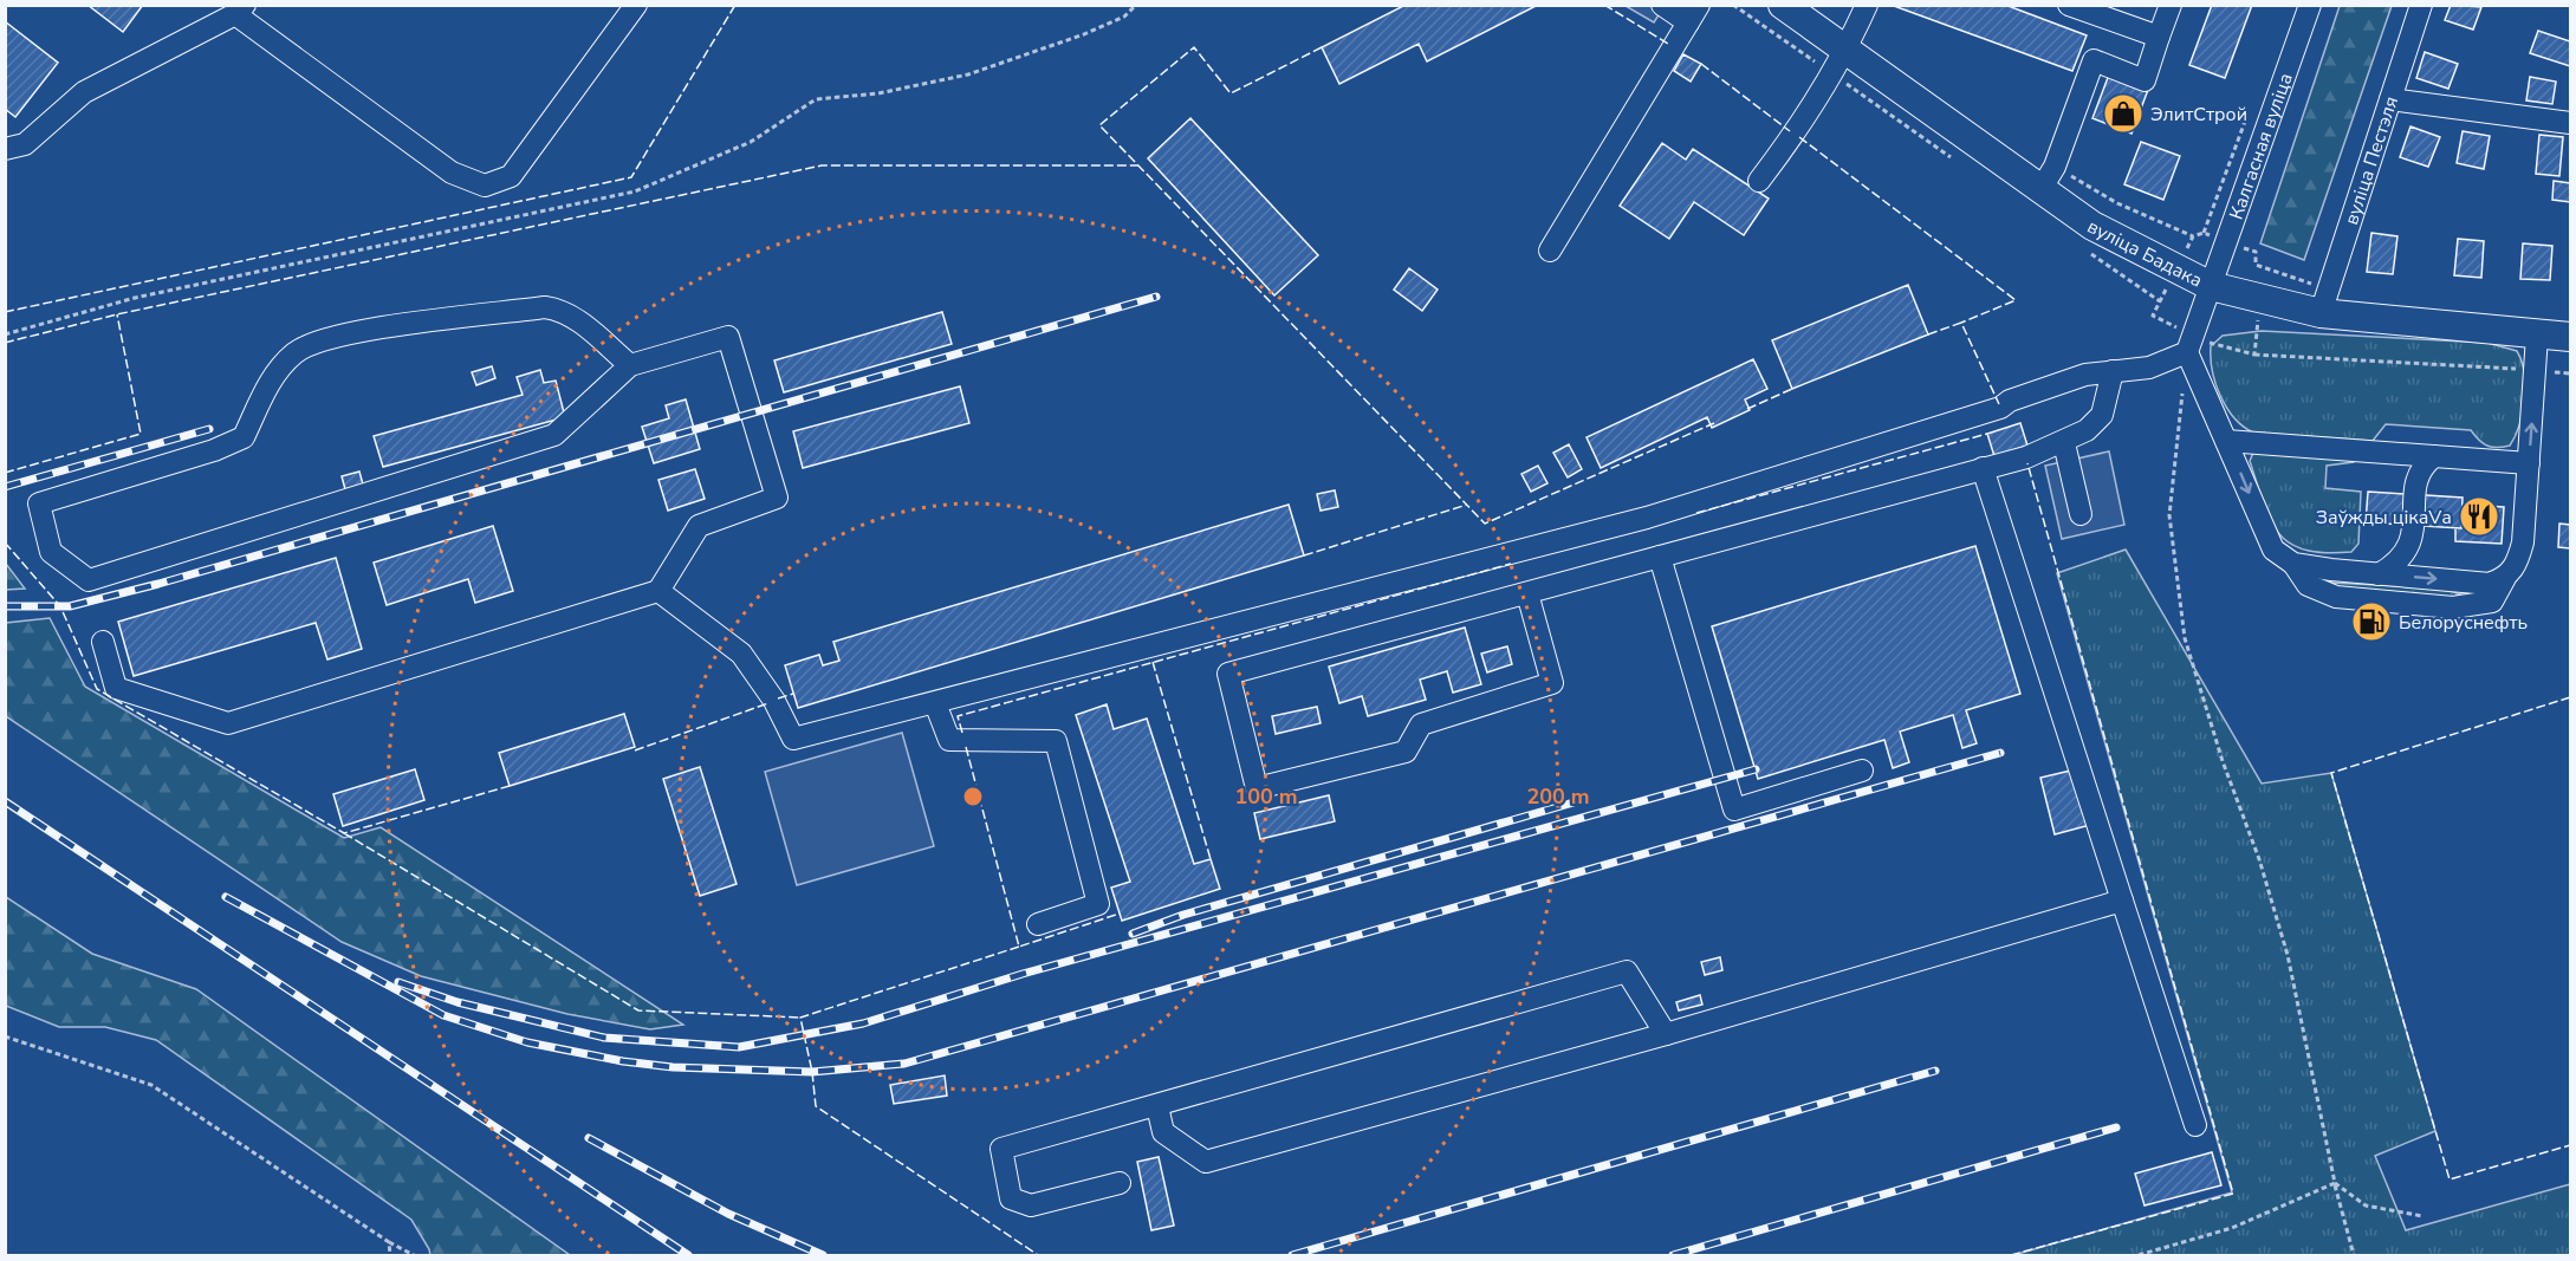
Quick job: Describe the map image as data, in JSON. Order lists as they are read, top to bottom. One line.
{"streets":{"main road":["вуліца Бадака"],"street":["Калгасная вуліца","вуліца Пестэля"]},"crossings":[["Калгасная вуліца","вуліца Бадака"],["вуліца Пестэля","вуліца Бадака"]],"places":{"shop":["ЭлитСтрой"],"restaurant":["Заўжды цікаVа"],"fuel station":["Белоруснефть"]},"rings":["100 m","200 m"]}
